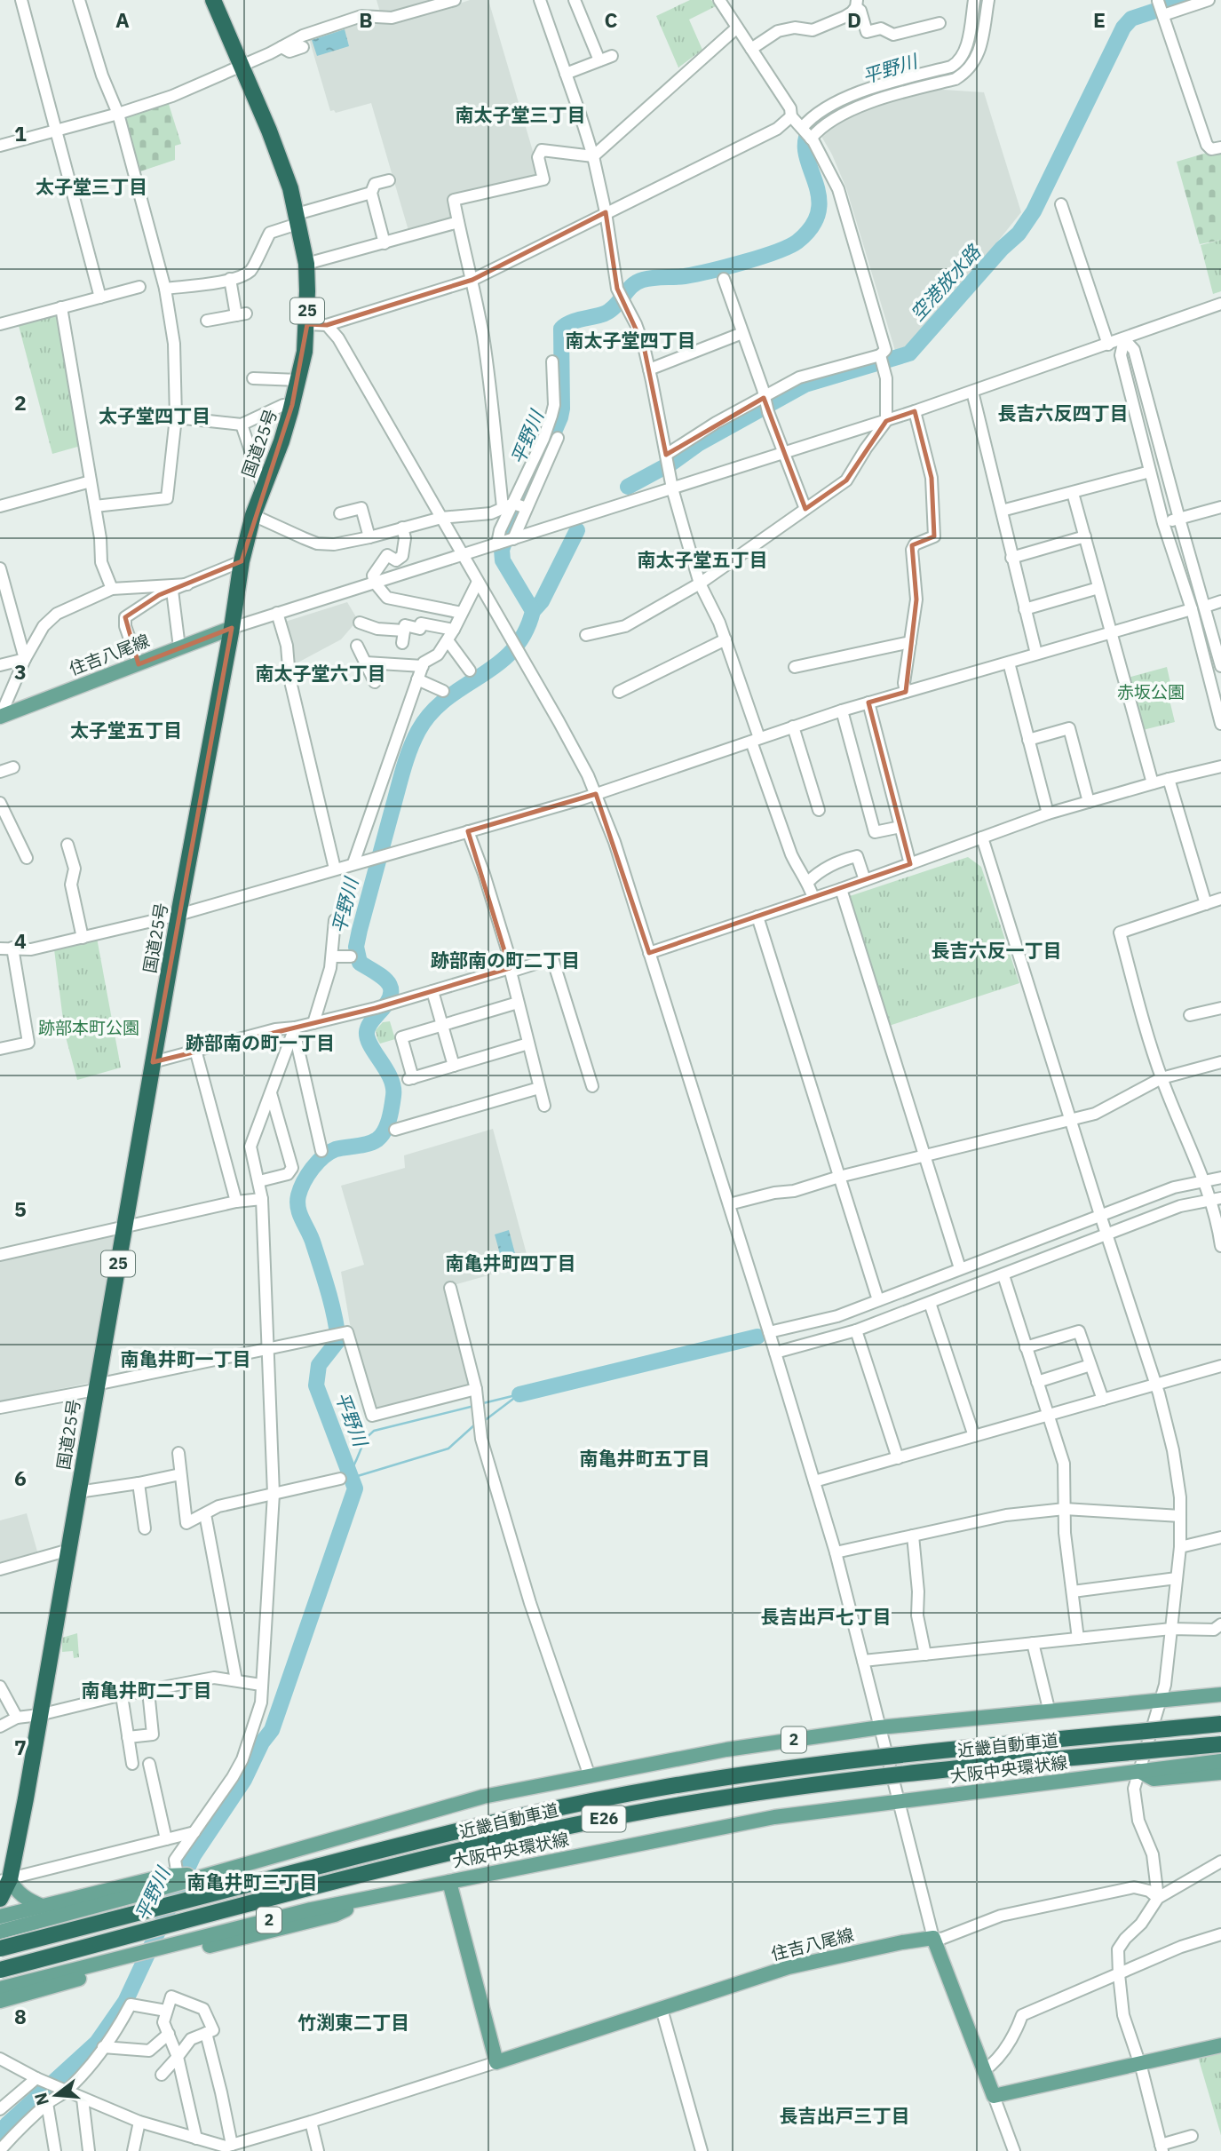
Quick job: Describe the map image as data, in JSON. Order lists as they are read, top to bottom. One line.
{"streets":{"highway":["25","国道25号","近畿自動車道","E26"],"main road":["住吉八尾線","2","大阪中央環状線"]},"crossings":[["国道25号","住吉八尾線"],["2","大阪中央環状線"]],"districts":["南太子堂三丁目","太子堂三丁目","南太子堂四丁目","長吉六反四丁目","太子堂四丁目","南太子堂五丁目","南太子堂六丁目","太子堂五丁目","長吉六反一丁目","跡部南の町二丁目","跡部南の町一丁目","南亀井町四丁目","南亀井町一丁目","南亀井町五丁目","長吉出戸七丁目","南亀井町二丁目","南亀井町三丁目","竹渕東二丁目","長吉出戸三丁目"],"water":["平野川","空港放水路"],"parks":["赤坂公園","跡部本町公園"],"north":"left","grid":{"columns":["A","B","C","D","E"],"rows":["1","2","3","4","5","6","7","8"]}}
